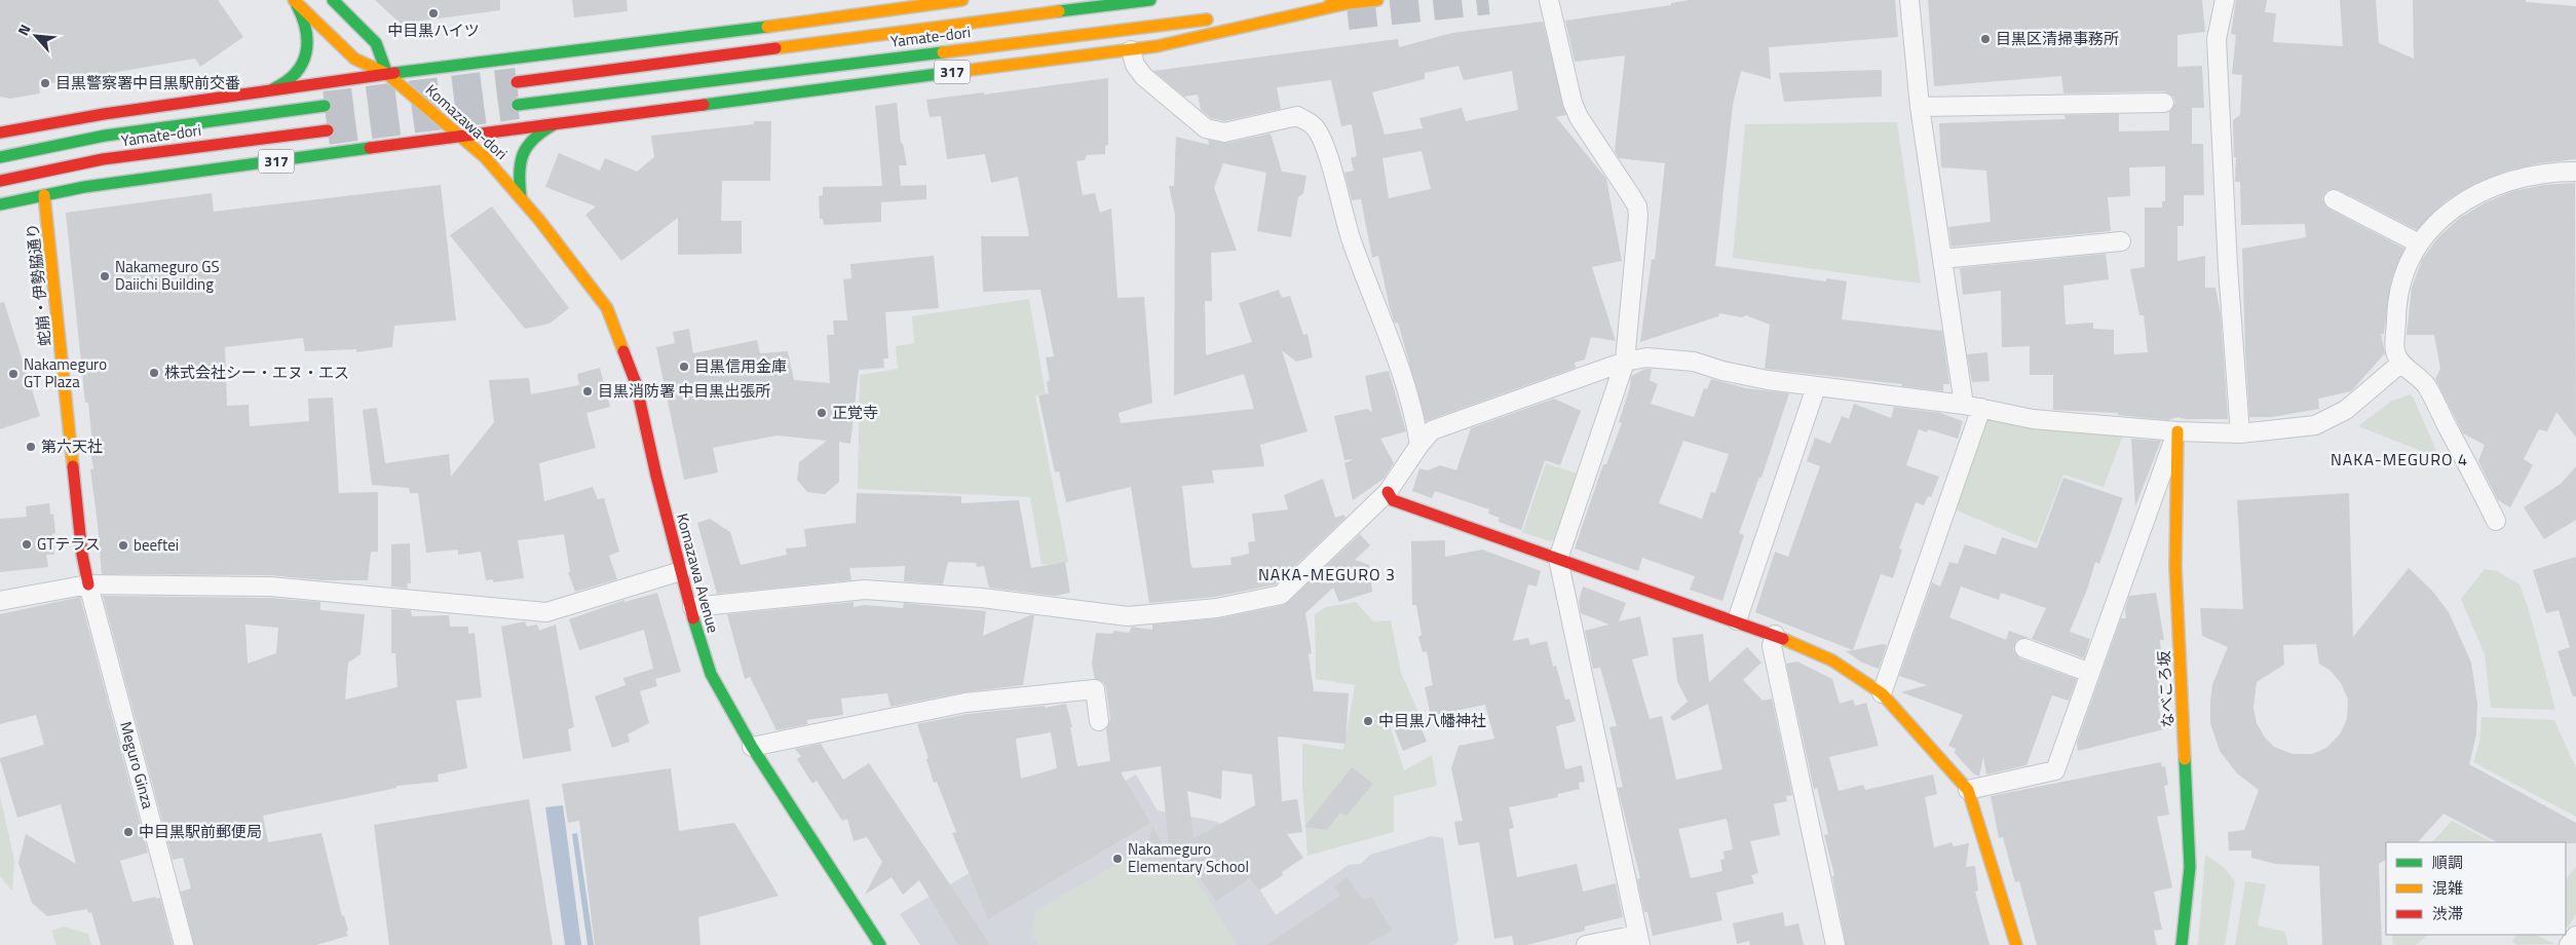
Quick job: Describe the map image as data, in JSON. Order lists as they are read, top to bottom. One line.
{"streets":{"main road":["Yamate-dori","317","Komazawa-dori","蛇崩・伊勢脇通り","Komazawa Avenue","なべころ坂"],"street":["Meguro Ginza"]},"crossings":[["317","Komazawa-dori"],["317","蛇崩・伊勢脇通り"],["Komazawa-dori","Komazawa Avenue"],["蛇崩・伊勢脇通り","Meguro Ginza"]],"districts":["NAKA-MEGURO 4","NAKA-MEGURO 3"],"places":["中目黒ハイツ","目黒区清掃事務所","目黒警察署中目黒駅前交番","Nakameguro GS Daiichi Building","目黒信用金庫","株式会社シー・エヌ・エス","Nakameguro GT Plaza","目黒消防署 中目黒出張所","正覚寺","第六天社","GTテラス","beeftei","中目黒八幡神社","中目黒駅前郵便局","Nakameguro Elementary School"],"legend":["順調","混雑","渋滞"],"north":"top left"}
